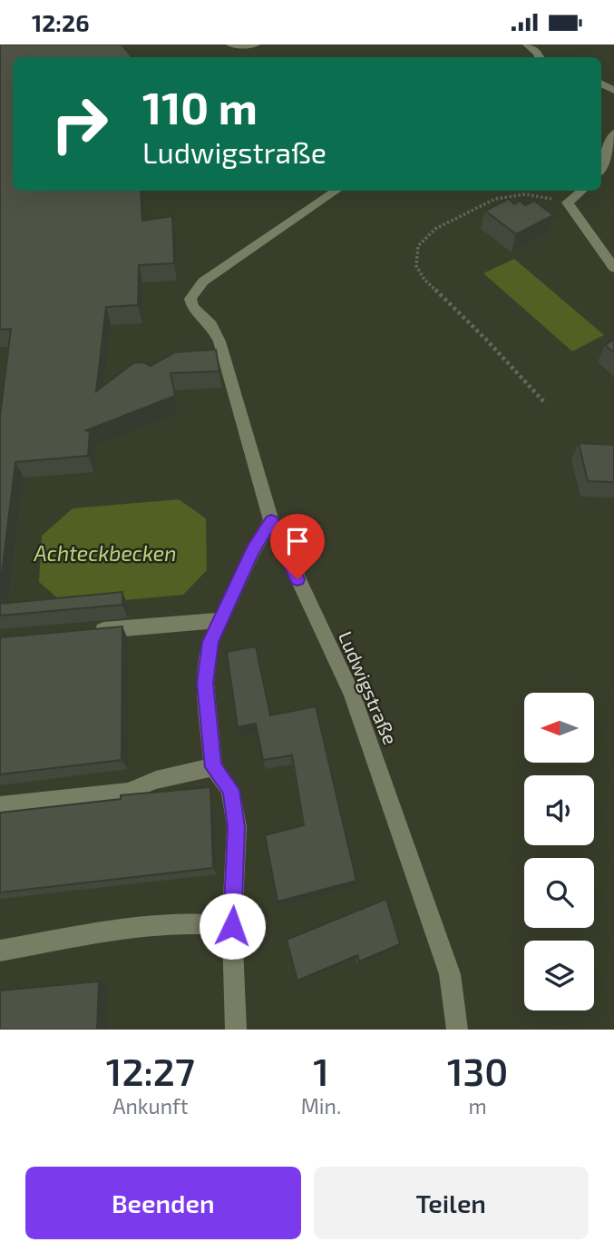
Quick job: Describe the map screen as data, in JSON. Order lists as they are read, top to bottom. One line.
{"streets":{"lane":["Ludwigstraße"]},"water":["Achteckbecken"],"north":"left","page":{"status":"12:26","turn":["110 m","Ludwigstraße"],"eta":["12:27","Ankunft","1","Min.","130","m"],"buttons":["Beenden","Teilen"]}}
